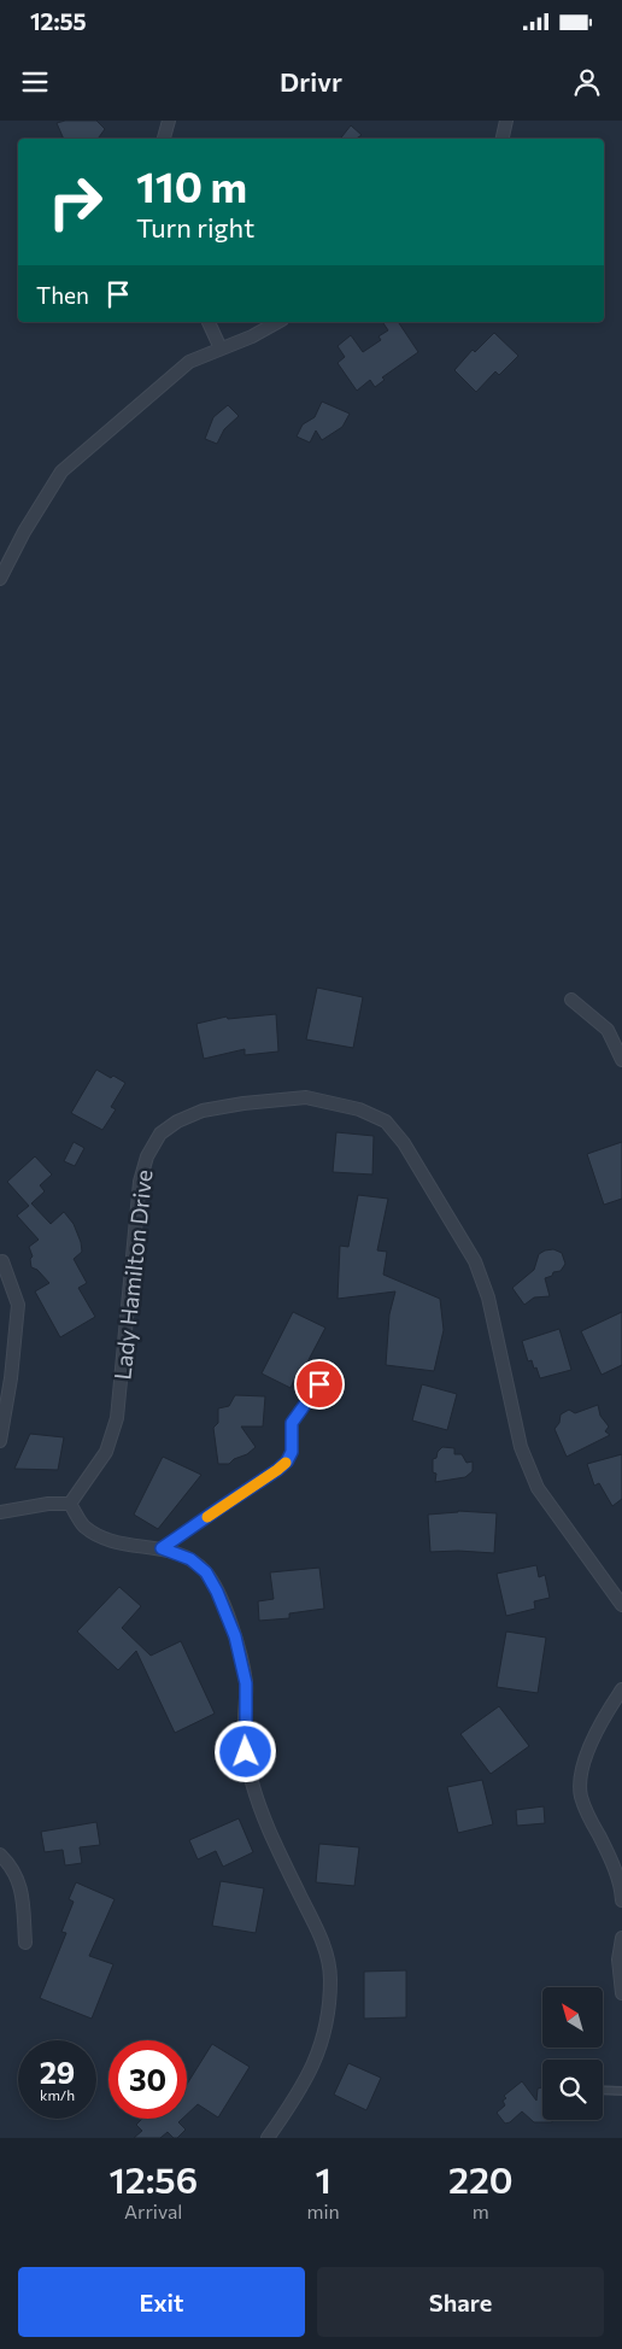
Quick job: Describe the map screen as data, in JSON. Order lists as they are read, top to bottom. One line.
{"streets":{"street":["Lady Hamilton Drive"]},"north":"top left","page":{"status":"12:55","header":"Drivr","turn":["110 m","Turn right"],"then":"Then","speed":"29 km/h","limit":"30","eta":["12:56","Arrival","1","min","220","m"],"buttons":["Exit","Share"]}}
